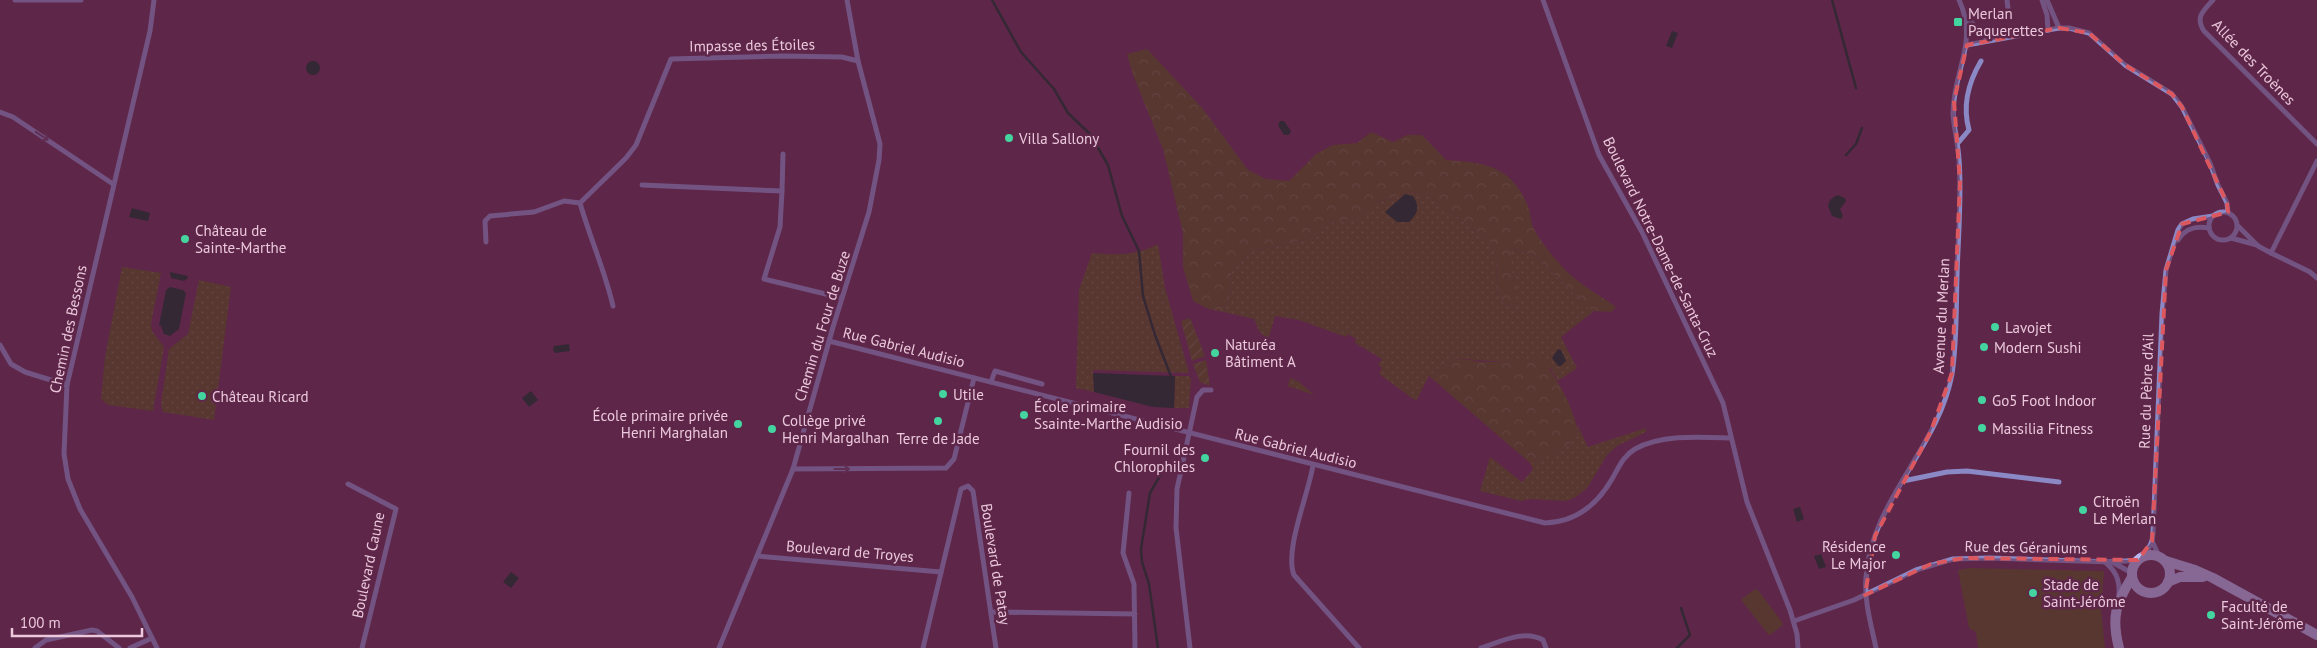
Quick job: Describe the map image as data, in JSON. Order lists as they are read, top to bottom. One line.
{"streets":{"street":["Impasse des Étoiles","Allée des Troènes","Boulevard Notre-Dame-de-Santa-Cruz","Avenue du Merlan","Chemin du Four de Buze","Chemin des Bessons","Rue Gabriel Audisio","Rue du Pèbre d'Ail","Rue des Géraniums","Boulevard de Troyes","Boulevard de Patay","Boulevard Caune"]},"crossings":[["Impasse des Étoiles","Chemin du Four de Buze"],["Boulevard Notre-Dame-de-Santa-Cruz","Rue Gabriel Audisio"],["Boulevard Notre-Dame-de-Santa-Cruz","Rue des Géraniums"],["Avenue du Merlan","Rue des Géraniums"],["Chemin du Four de Buze","Rue Gabriel Audisio"],["Chemin du Four de Buze","Boulevard de Troyes"],["Rue du Pèbre d'Ail","Rue des Géraniums"],["Boulevard de Troyes","Boulevard de Patay"]],"places":{"transit":["Merlan Paquerettes"],"other":["Villa Sallony","Château de Sainte-Marthe","Lavojet","Modern Sushi","Naturéa Bâtiment A","Utile","Château Ricard","Go5 Foot Indoor","École primaire Ssainte-Marthe Audisio","Terre de Jade","École primaire privée Henri Marghalan","Massilia Fitness","Collège privé Henri Margalhan","Fournil des Chlorophiles","Citroën Le Merlan","Résidence Le Major","Stade de Saint-Jérôme","Faculté de Saint-Jérôme"]},"scale_bar":"100 m"}
